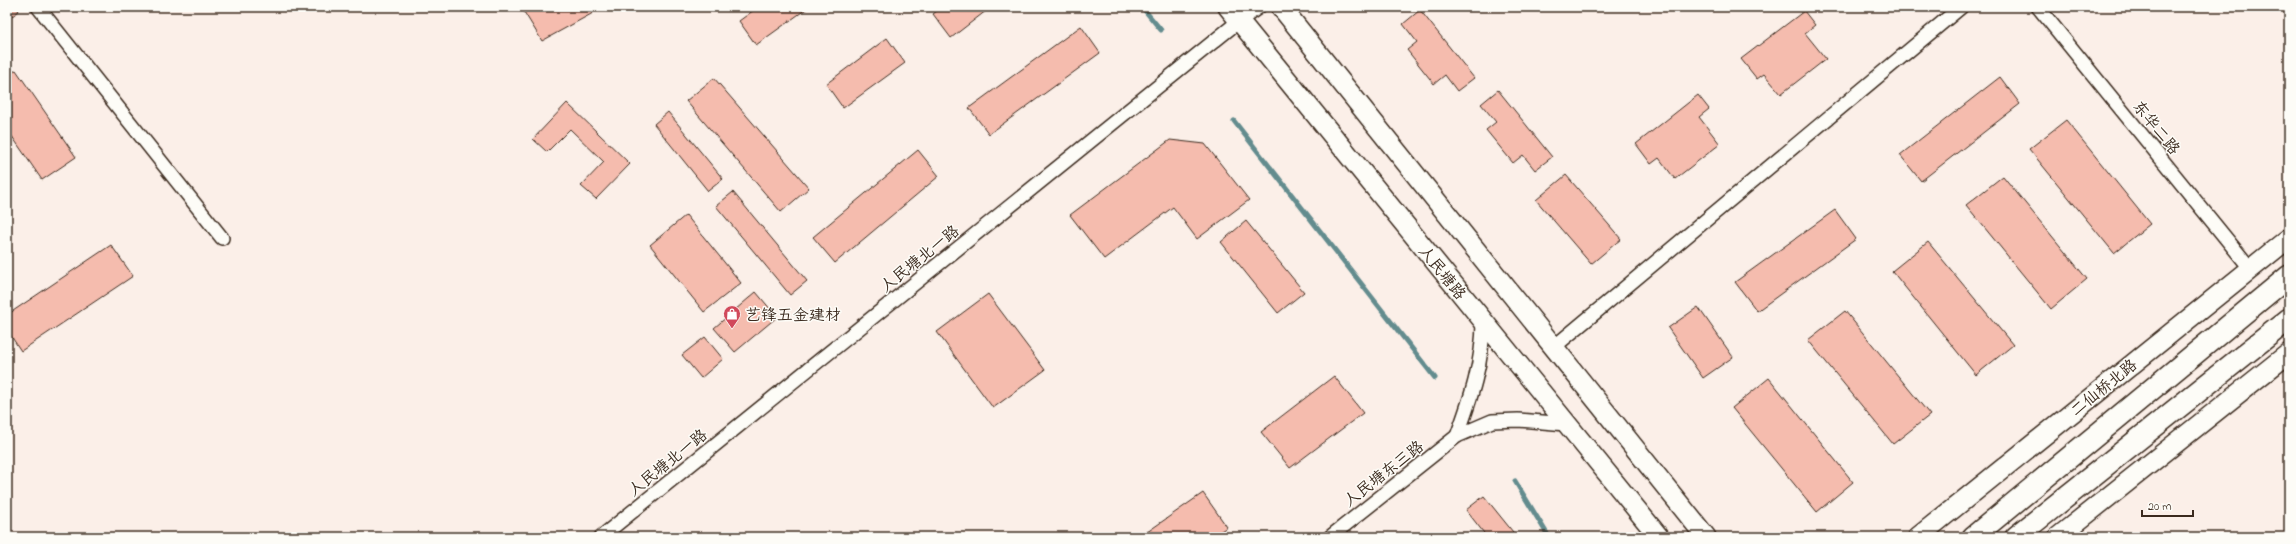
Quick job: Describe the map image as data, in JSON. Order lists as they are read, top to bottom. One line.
{"streets":{"main road":["人民塘路","二仙桥北路"],"street":["东华二路","人民塘北一路","人民塘东三路"]},"crossings":[["东华二路","二仙桥北路"],["人民塘北一路","人民塘路"],["人民塘路","人民塘东三路"]],"places":{"shop":["艺锋五金建材"]},"scale_bar":"20 m"}
